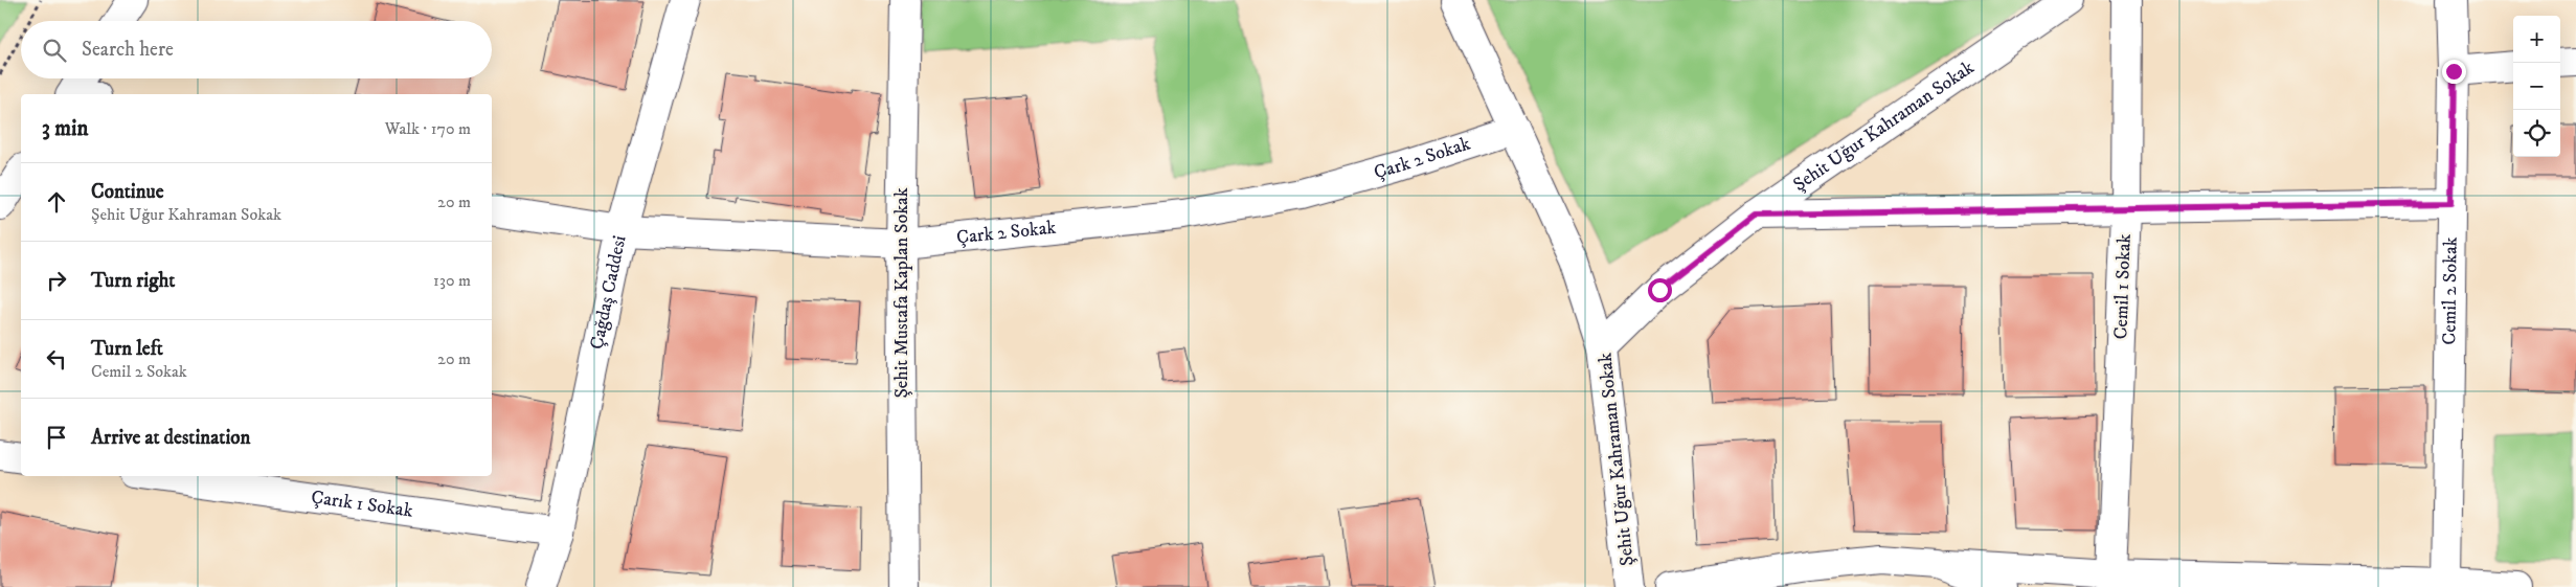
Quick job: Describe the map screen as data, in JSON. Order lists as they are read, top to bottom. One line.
{"streets":{"street":["Şehit Uğur Kahraman Sokak","Çark 2 Sokak","Cemil 1 Sokak","Cemil 2 Sokak","Çağdaş Caddesi","Şehit Mustafa Kaplan Sokak","Çarık 1 Sokak"]},"crossings":[["Çark 2 Sokak","Çağdaş Caddesi"],["Çark 2 Sokak","Şehit Mustafa Kaplan Sokak"],["Çağdaş Caddesi","Çarık 1 Sokak"]],"page":{"map_buttons":["+","−"],"search":"Search here","heading":["3 min","Walk · 170 m"],"list":[["Continue","Şehit Uğur Kahraman Sokak","20 m"],["Turn right","130 m"],["Turn left","Cemil 2 Sokak","20 m"],"Arrive at destination"]}}
